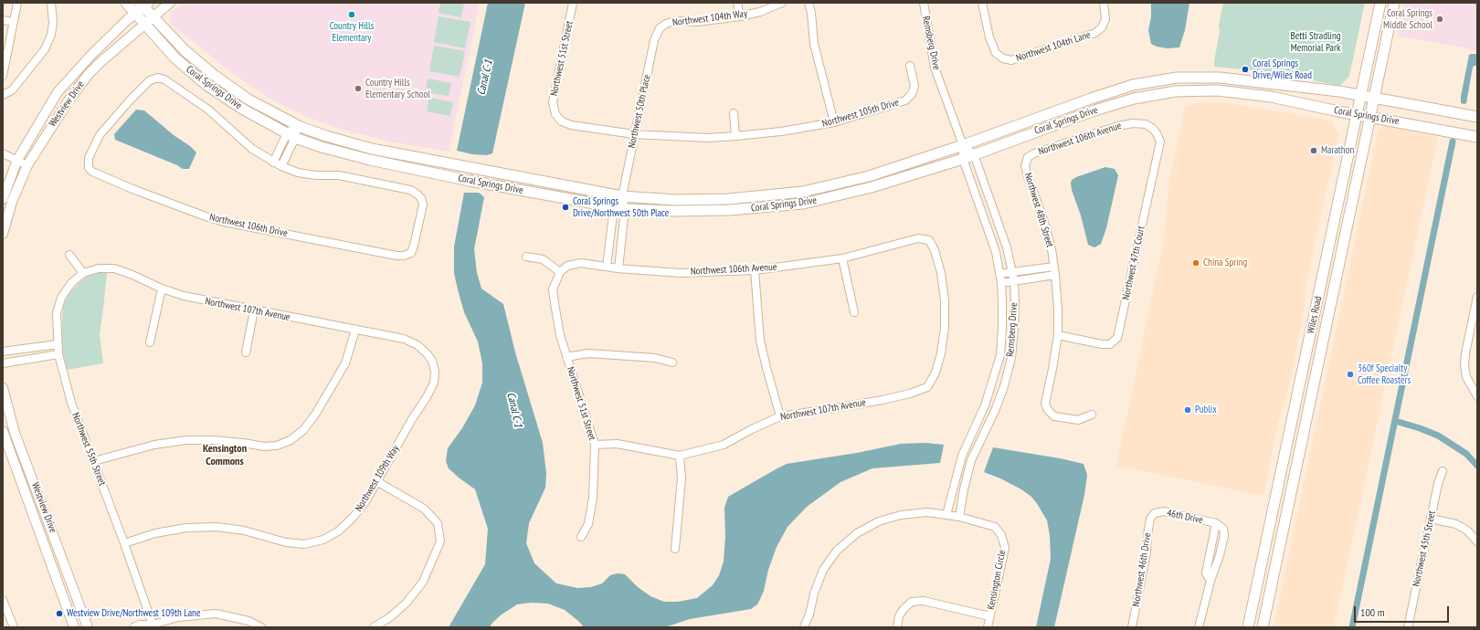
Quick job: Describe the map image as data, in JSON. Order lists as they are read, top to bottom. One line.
{"streets":{"main road":["Coral Springs Drive","Wiles Road"],"street":["Northwest 104th Way","Remsberg Drive","Northwest 104th Lane","Northwest 51st Street","Westview Drive","Northwest 50th Place","Northwest 105th Drive","Northwest 106th Avenue","Northwest 48th Street","Northwest 106th Drive","Northwest 47th Court","Northwest 107th Avenue","Northwest 55th Street","Northwest 109th Way","46th Drive","Northwest 45th Street","Northwest 46th Drive","Kensington Circle"]},"crossings":[["Northwest 104th Way","Northwest 50th Place"],["Remsberg Drive","Coral Springs Drive"],["Remsberg Drive","Kensington Circle"],["Northwest 51st Street","Northwest 105th Drive"],["Northwest 51st Street","Northwest 106th Avenue"],["Northwest 51st Street","Northwest 107th Avenue"],["Coral Springs Drive","Westview Drive"],["Coral Springs Drive","Northwest 50th Place"],["Coral Springs Drive","Wiles Road"],["Northwest 50th Place","Northwest 105th Drive"],["Northwest 50th Place","Northwest 106th Avenue"],["Northwest 106th Avenue","Northwest 48th Street"],["Northwest 106th Avenue","Northwest 47th Court"],["Northwest 106th Avenue","Northwest 107th Avenue"],["Northwest 48th Street","Northwest 47th Court"],["Northwest 107th Avenue","Northwest 55th Street"],["Northwest 107th Avenue","Northwest 109th Way"],["Northwest 55th Street","Northwest 109th Way"],["46th Drive","Northwest 46th Drive"]],"districts":["Kensington Commons"],"water":["Canal C-1"],"parks":["Betti Stradling Memorial Park"],"places":["Country Hills Elementary","Coral Springs Middle School","Coral Springs Drive/Wiles Road","Country Hills Elementary School","Marathon","Coral Springs Drive/Northwest 50th Place","China Spring","360f Specialty Coffee Roasters","Publix","Westview Drive/Northwest 109th Lane"],"scale_bar":"100 m"}
